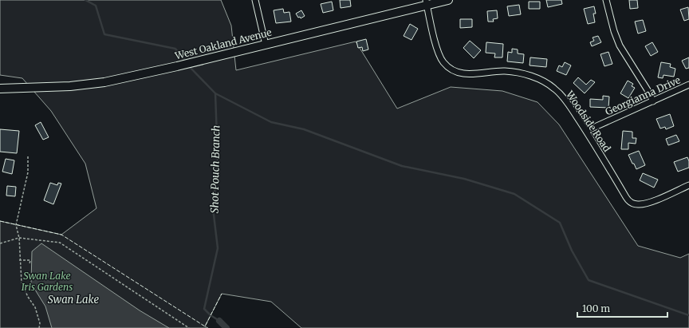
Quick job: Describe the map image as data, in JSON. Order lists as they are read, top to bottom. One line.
{"streets":{"street":["West Oakland Avenue","Georgianna Drive","Woodside Road"]},"crossings":[["West Oakland Avenue","Woodside Road"],["Georgianna Drive","Woodside Road"]],"water":["Shot Pouch Branch","Swan Lake"],"parks":["Swan Lake Iris Gardens"],"scale_bar":"100 m"}
